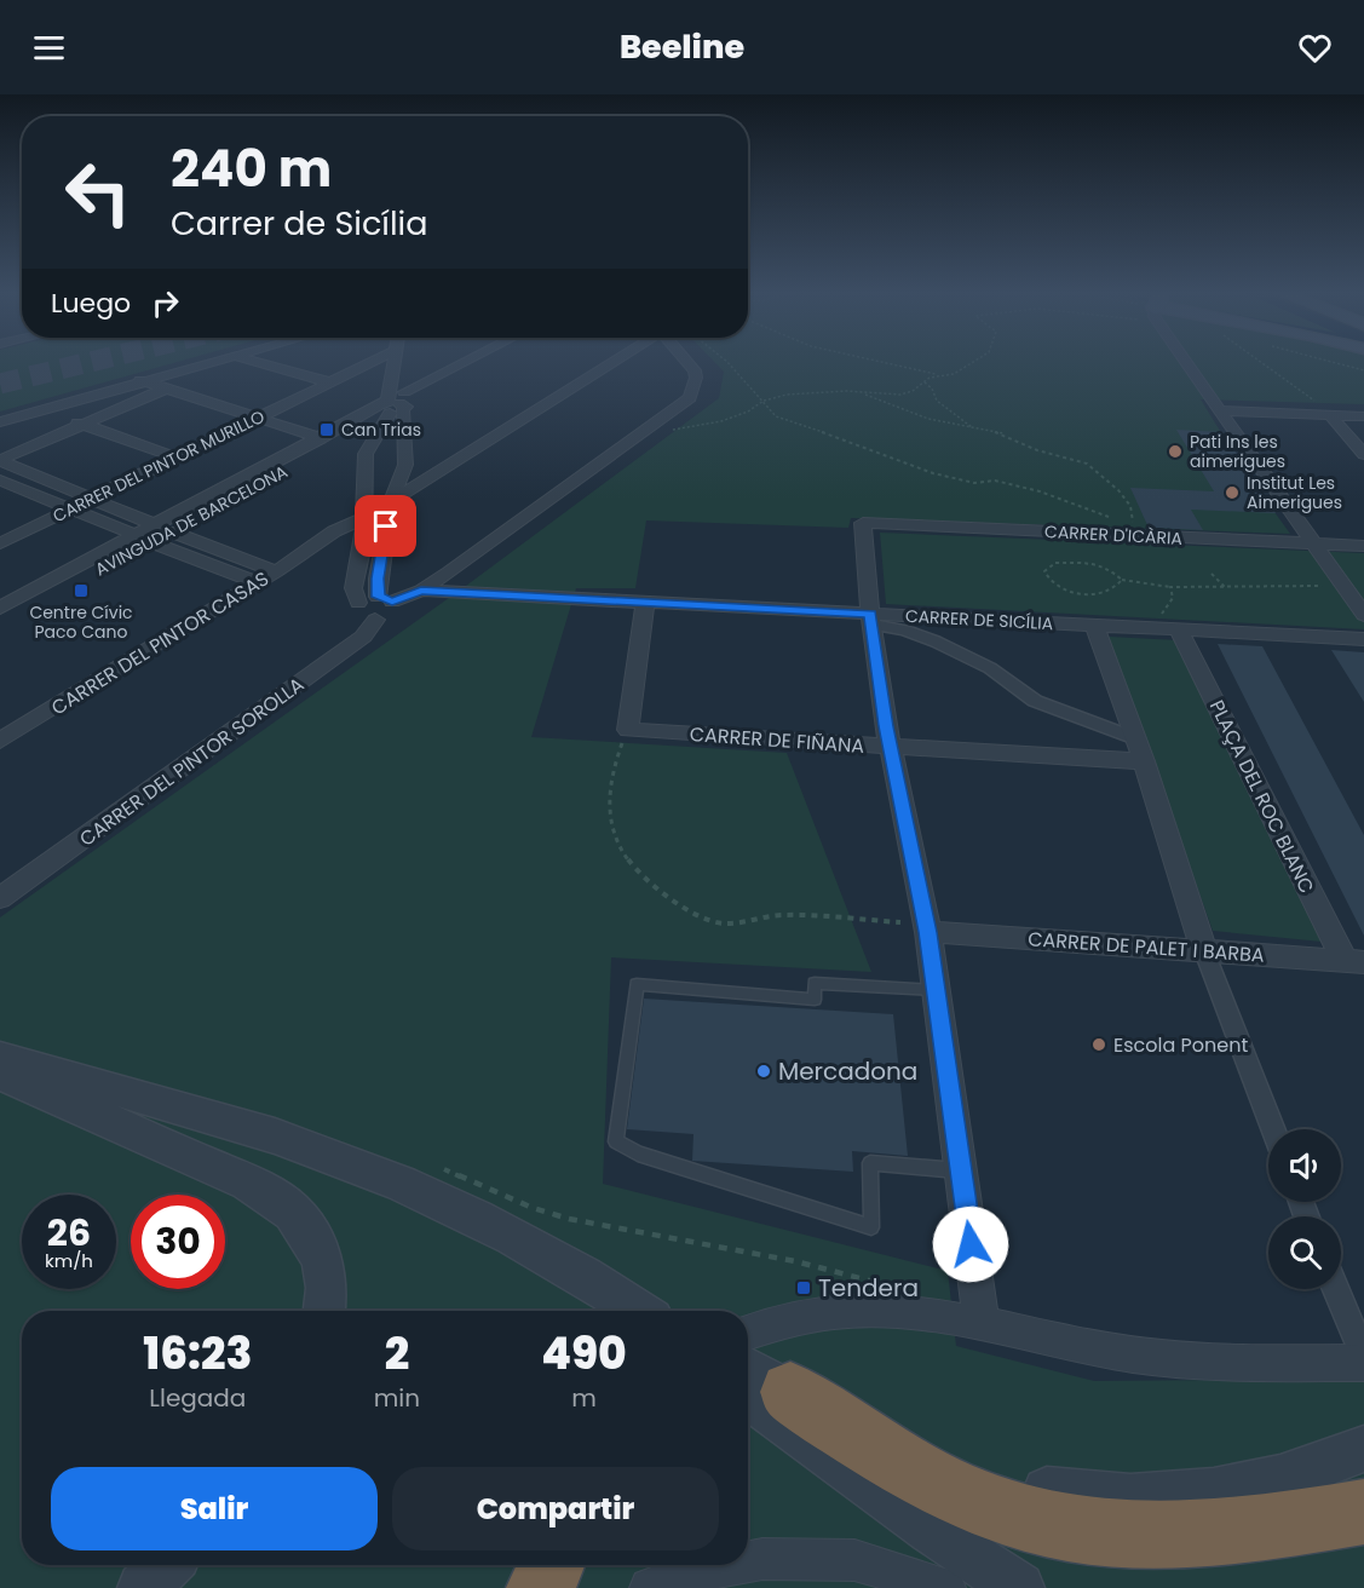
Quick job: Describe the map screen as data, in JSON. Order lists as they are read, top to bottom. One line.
{"streets":{"street":["CARRER DEL PINTOR MURILLO","AVINGUDA DE BARCELONA","CARRER D'ICÀRIA","CARRER DE SICÍLIA","CARRER DEL PINTOR CASAS","CARRER DE FIÑANA","CARRER DEL PINTOR SOROLLA","PLAÇA DEL ROC BLANC","CARRER DE PALET I BARBA"]},"crossings":[["CARRER D'ICÀRIA","CARRER DE SICÍLIA"],["CARRER DE SICÍLIA","PLAÇA DEL ROC BLANC"],["PLAÇA DEL ROC BLANC","CARRER DE PALET I BARBA"]],"places":{"transit":["Can Trias","Centre Cívic Paco Cano","Tendera"],"other":["Pati Ins les aimerigues","Institut Les Aimerigues","Escola Ponent","Mercadona"]},"page":{"header":"Beeline","turn":["240 m","Carrer de Sicília"],"then":"Luego","speed":"26 km/h","limit":"30","eta":["16:23","Llegada","2","min","490","m"],"buttons":["Salir","Compartir"]}}
